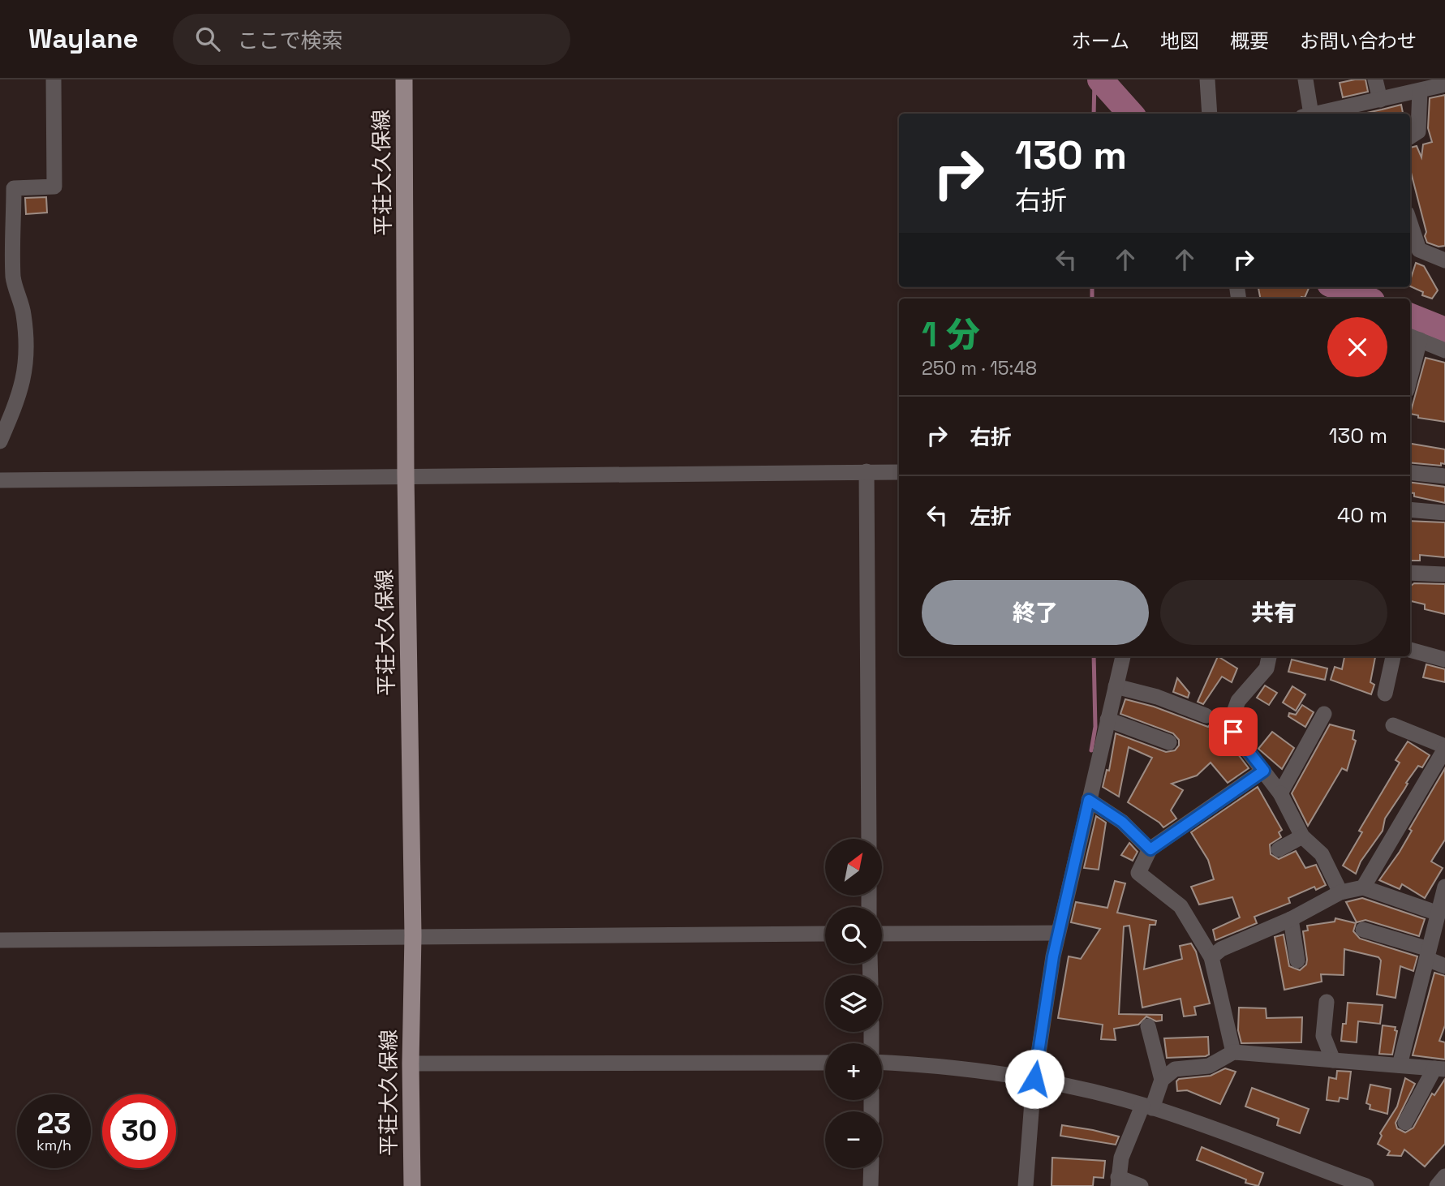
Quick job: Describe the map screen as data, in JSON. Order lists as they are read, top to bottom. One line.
{"streets":{"main road":["平荘大久保線"]},"north":"top right","page":{"header":"Waylane","search":"ここで検索","nav":["ホーム","地図","概要","お問い合わせ"],"turn":["130 m","右折"],"heading":["1 分","250 m · 15:48"],"list":[{"name":"右折","value":"130 m"},{"name":"左折","value":"40 m"}],"buttons":["終了","共有"],"map_buttons":["+","−"],"speed":"23 km/h","limit":"30"}}
